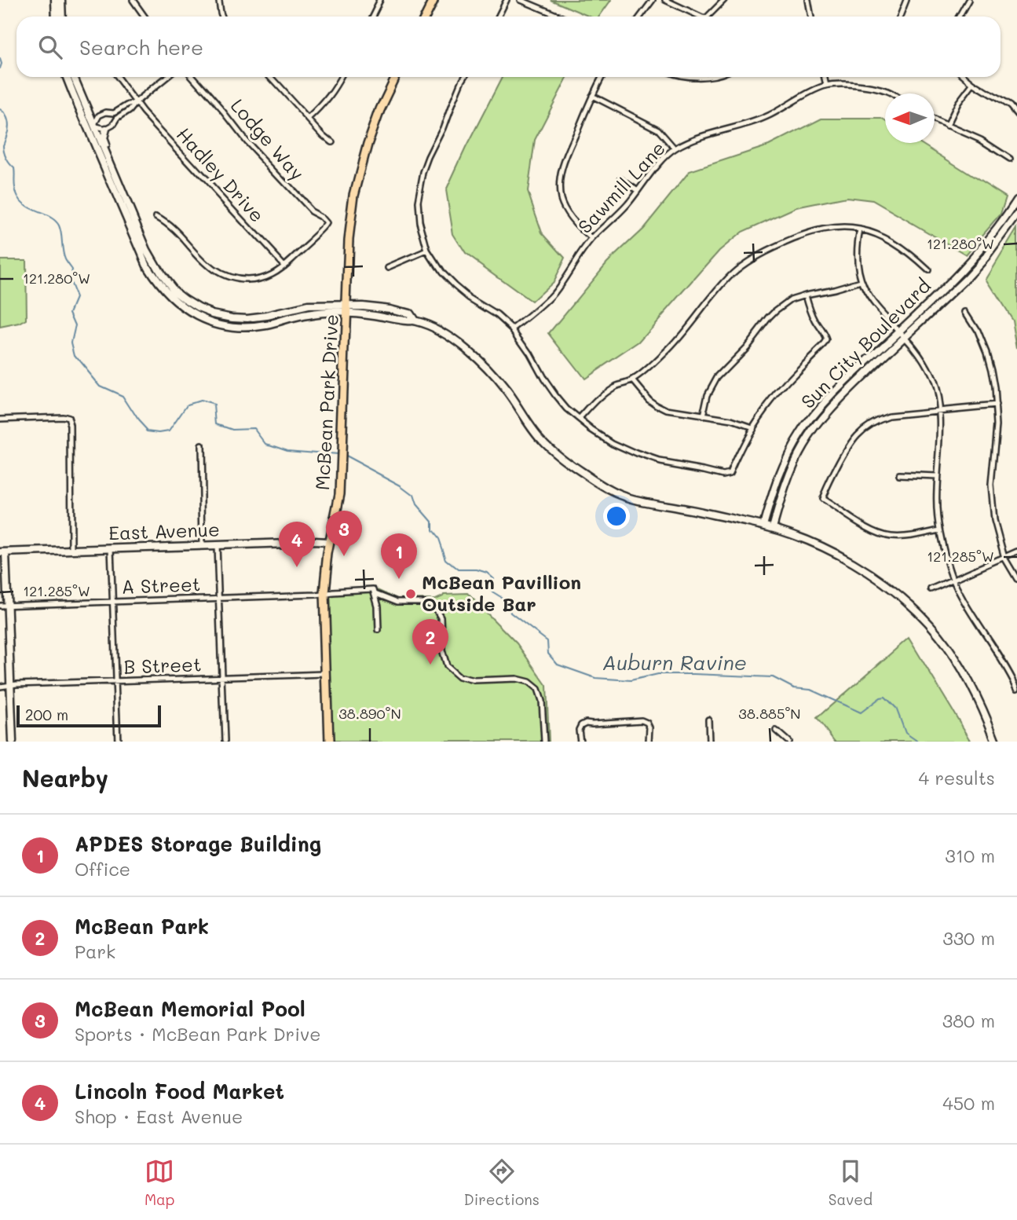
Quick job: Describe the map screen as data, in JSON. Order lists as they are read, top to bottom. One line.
{"streets":{"main road":["Sun City Boulevard","McBean Park Drive","East Avenue"],"street":["Lodge Way","Hadley Drive","Sawmill Lane","A Street","B Street"]},"crossings":[["Lodge Way","Hadley Drive"],["McBean Park Drive","East Avenue"],["McBean Park Drive","A Street"],["McBean Park Drive","B Street"]],"water":["Auburn Ravine"],"places":["McBean Pavillion Outside Bar"],"scale_bar":"200 m","north":"left","page":{"search":"Search here","pins":["3","4","1","2"],"scale":"200 m","heading":["Nearby","4 results"],"list":[{"mark":"1","name":"APDES Storage Building","note":"Office","value":"310 m"},{"mark":"2","name":"McBean Park","note":"Park","value":"330 m"},{"mark":"3","name":"McBean Memorial Pool","note":"Sports · McBean Park Drive","value":"380 m"},{"mark":"4","name":"Lincoln Food Market","note":"Shop · East Avenue","value":"450 m"}],"nav":["Map","Directions","Saved"]},"coordinates":["121.280°W","121.285°W","38.890°N","38.885°N"]}
